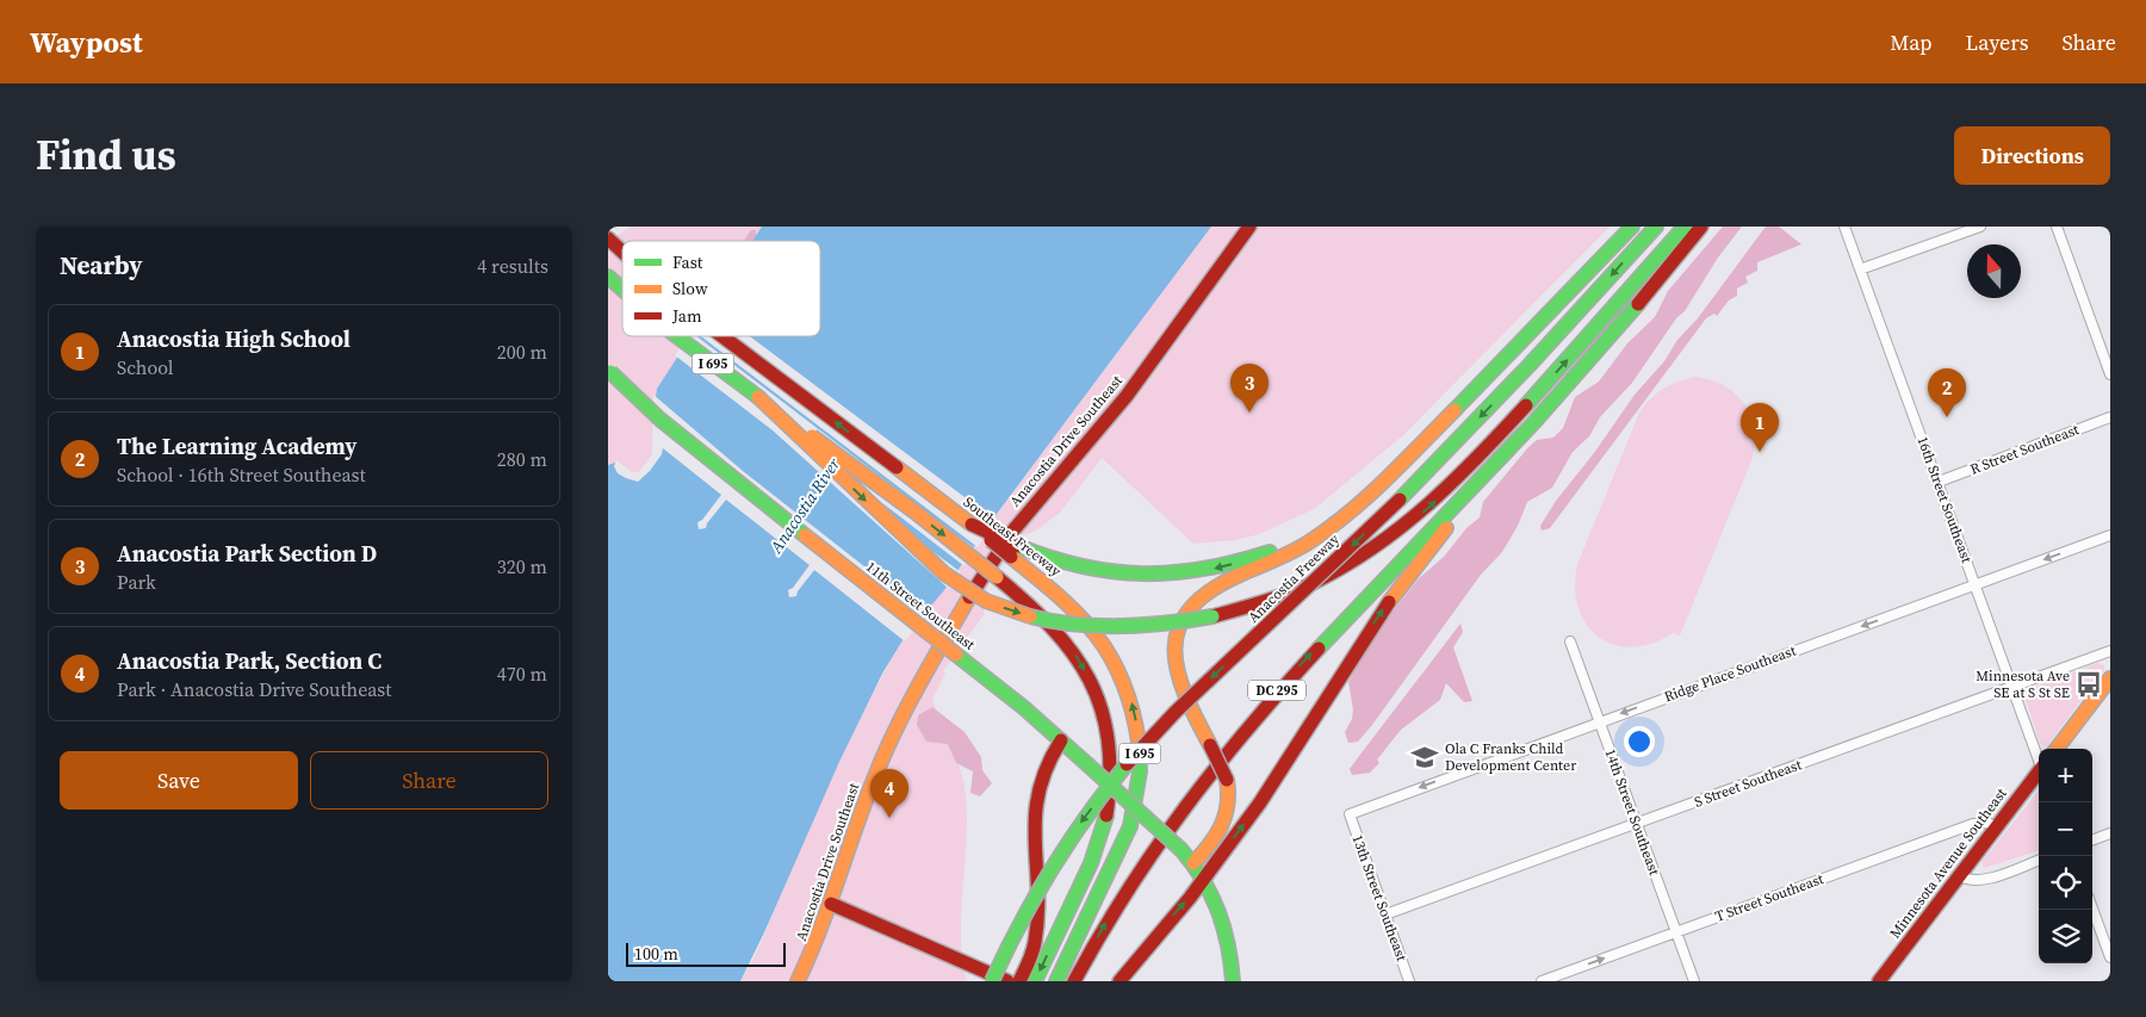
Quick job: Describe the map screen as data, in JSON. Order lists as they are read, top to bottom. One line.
{"streets":{"main road":["I 695","Anacostia Drive Southeast","Southeast Freeway","Anacostia Freeway","11th Street Southeast","DC 295","Minnesota Avenue Southeast"],"street":["R Street Southeast","16th Street Southeast","Ridge Place Southeast","S Street Southeast","14th Street Southeast","13th Street Southeast","T Street Southeast"]},"crossings":[["R Street Southeast","16th Street Southeast"],["16th Street Southeast","Ridge Place Southeast"],["16th Street Southeast","S Street Southeast"],["Ridge Place Southeast","14th Street Southeast"],["Ridge Place Southeast","13th Street Southeast"],["S Street Southeast","14th Street Southeast"],["S Street Southeast","13th Street Southeast"],["14th Street Southeast","T Street Southeast"],["Minnesota Avenue Southeast","T Street Southeast"]],"one_way":["Southeast Freeway","Ridge Place Southeast"],"water":["Anacostia River"],"places":{"bus stop":["Minnesota Ave SE at S St SE"],"school or university":["Ola C Franks Child Development Center"]},"legend":["Fast","Slow","Jam"],"scale_bar":"100 m","north":"top","page":{"header":"Waypost","nav":["Map","Layers","Share"],"title":"Find us","buttons":["Directions",["Save","Share"]],"heading":["Nearby","4 results"],"list":[{"mark":"1","name":"Anacostia High School","note":"School","value":"200 m"},{"mark":"2","name":"The Learning Academy","note":"School · 16th Street Southeast","value":"280 m"},{"mark":"3","name":"Anacostia Park Section D","note":"Park","value":"320 m"},{"mark":"4","name":"Anacostia Park, Section C","note":"Park · Anacostia Drive Southeast","value":"470 m"}],"pins":["3","2","1","4"],"map_buttons":["+","−"],"scale":"100 m"}}
